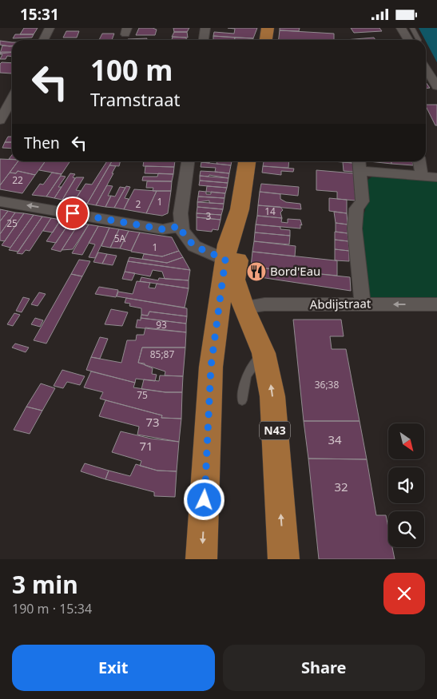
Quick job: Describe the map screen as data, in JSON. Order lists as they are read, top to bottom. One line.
{"streets":{"main road":["N43"],"street":["Abdijstraat"]},"crossings":[["Abdijstraat","N43"]],"places":{"restaurant":["Bord'Eau"]},"house_numbers":["22","1","2","14","3","25","5A","1","93","85;87","36;38","75","73","34","71","32"],"north":"bottom right","page":{"status":"15:31","turn":["100 m","Tramstraat"],"then":"Then","heading":["3 min","190 m · 15:34"],"buttons":["Exit","Share"]}}
